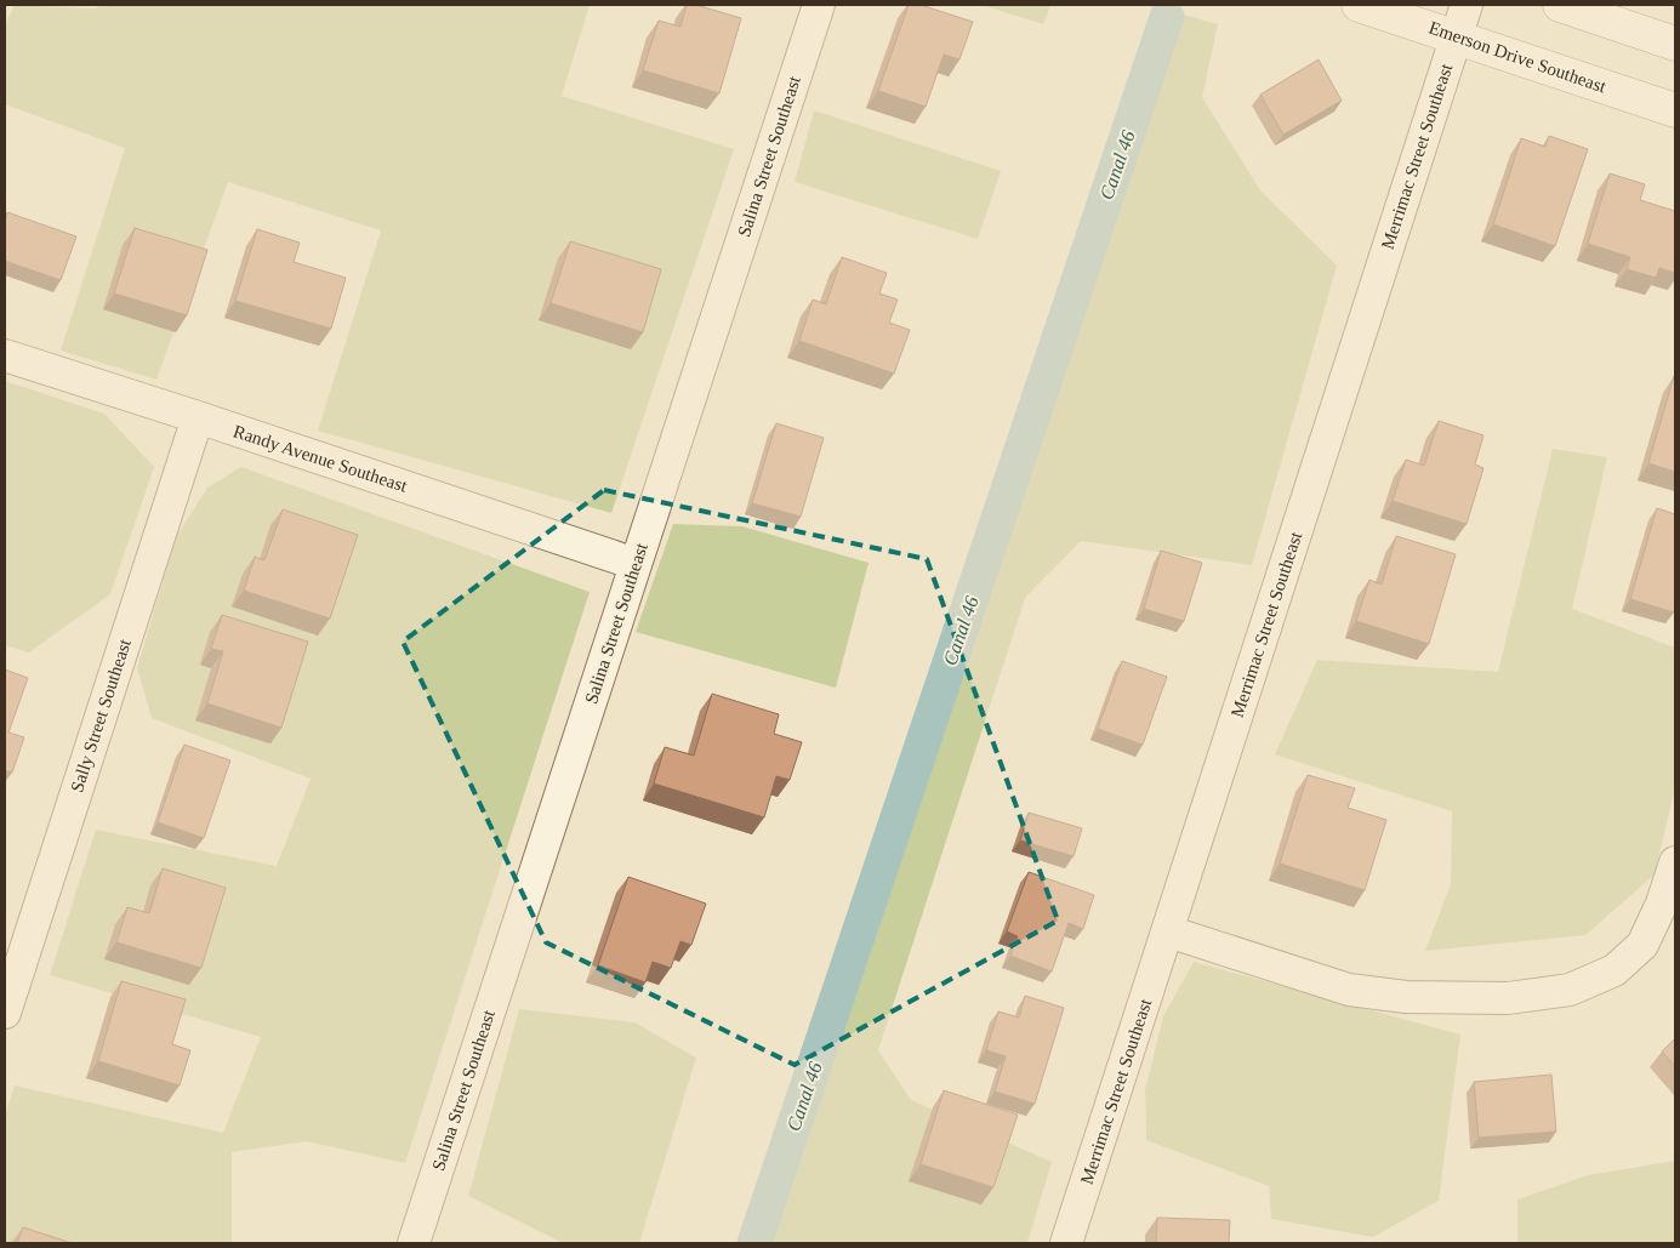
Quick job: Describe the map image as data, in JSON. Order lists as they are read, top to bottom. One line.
{"streets":{"street":["Emerson Drive Southeast","Salina Street Southeast","Merrimac Street Southeast","Randy Avenue Southeast","Sally Street Southeast"]},"crossings":[["Emerson Drive Southeast","Merrimac Street Southeast"],["Salina Street Southeast","Randy Avenue Southeast"],["Randy Avenue Southeast","Sally Street Southeast"]],"water":["Canal 46"]}
